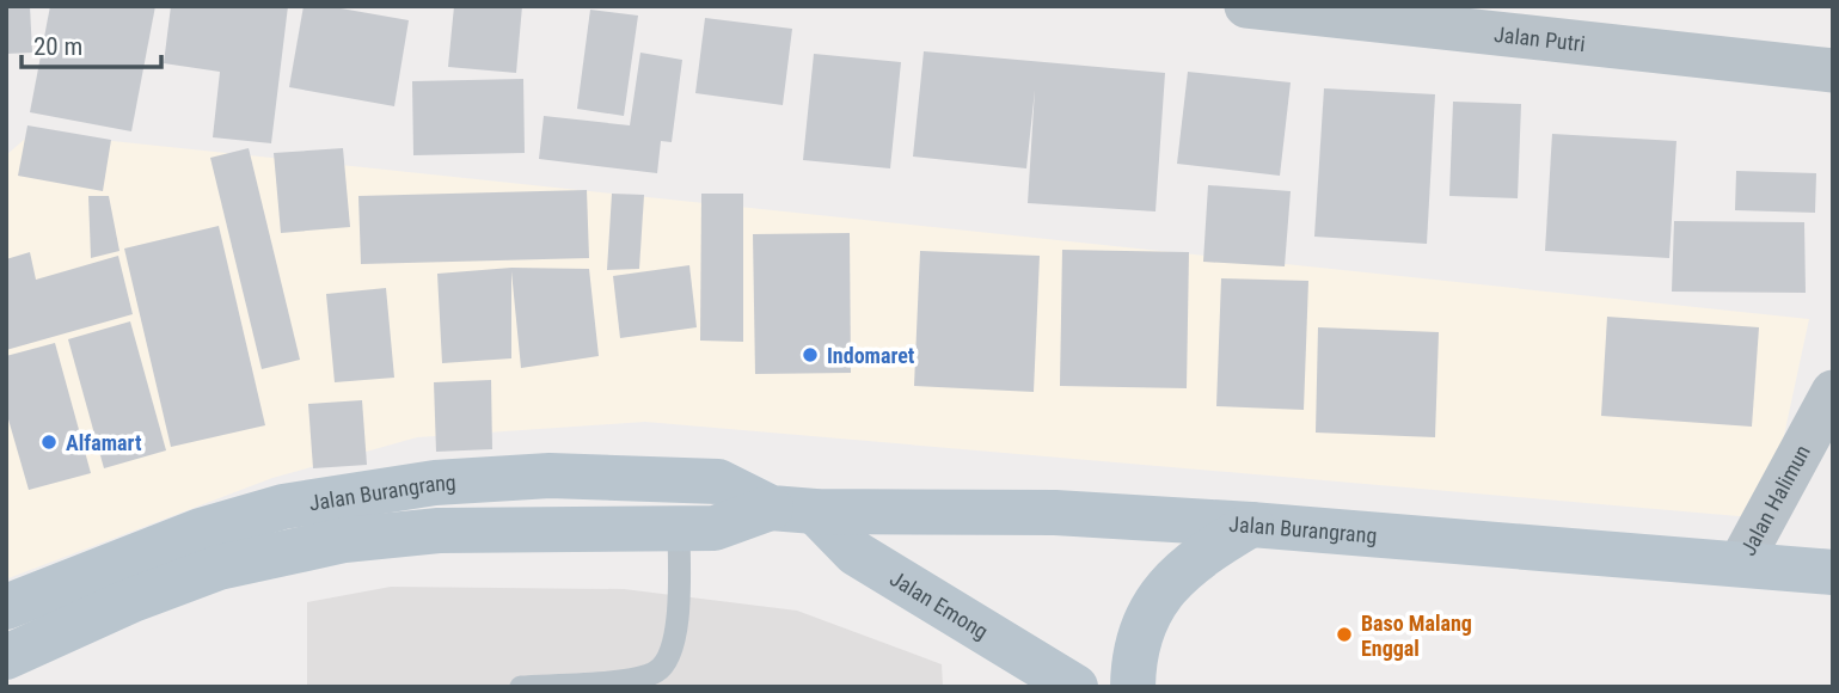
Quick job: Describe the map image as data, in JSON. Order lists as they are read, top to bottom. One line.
{"streets":{"street":["Jalan Putri","Jalan Burangrang","Jalan Halimun","Jalan Emong"]},"crossings":[["Jalan Burangrang","Jalan Halimun"],["Jalan Burangrang","Jalan Emong"]],"places":["Indomaret","Alfamart","Baso Malang Enggal"],"scale_bar":"20 m"}
